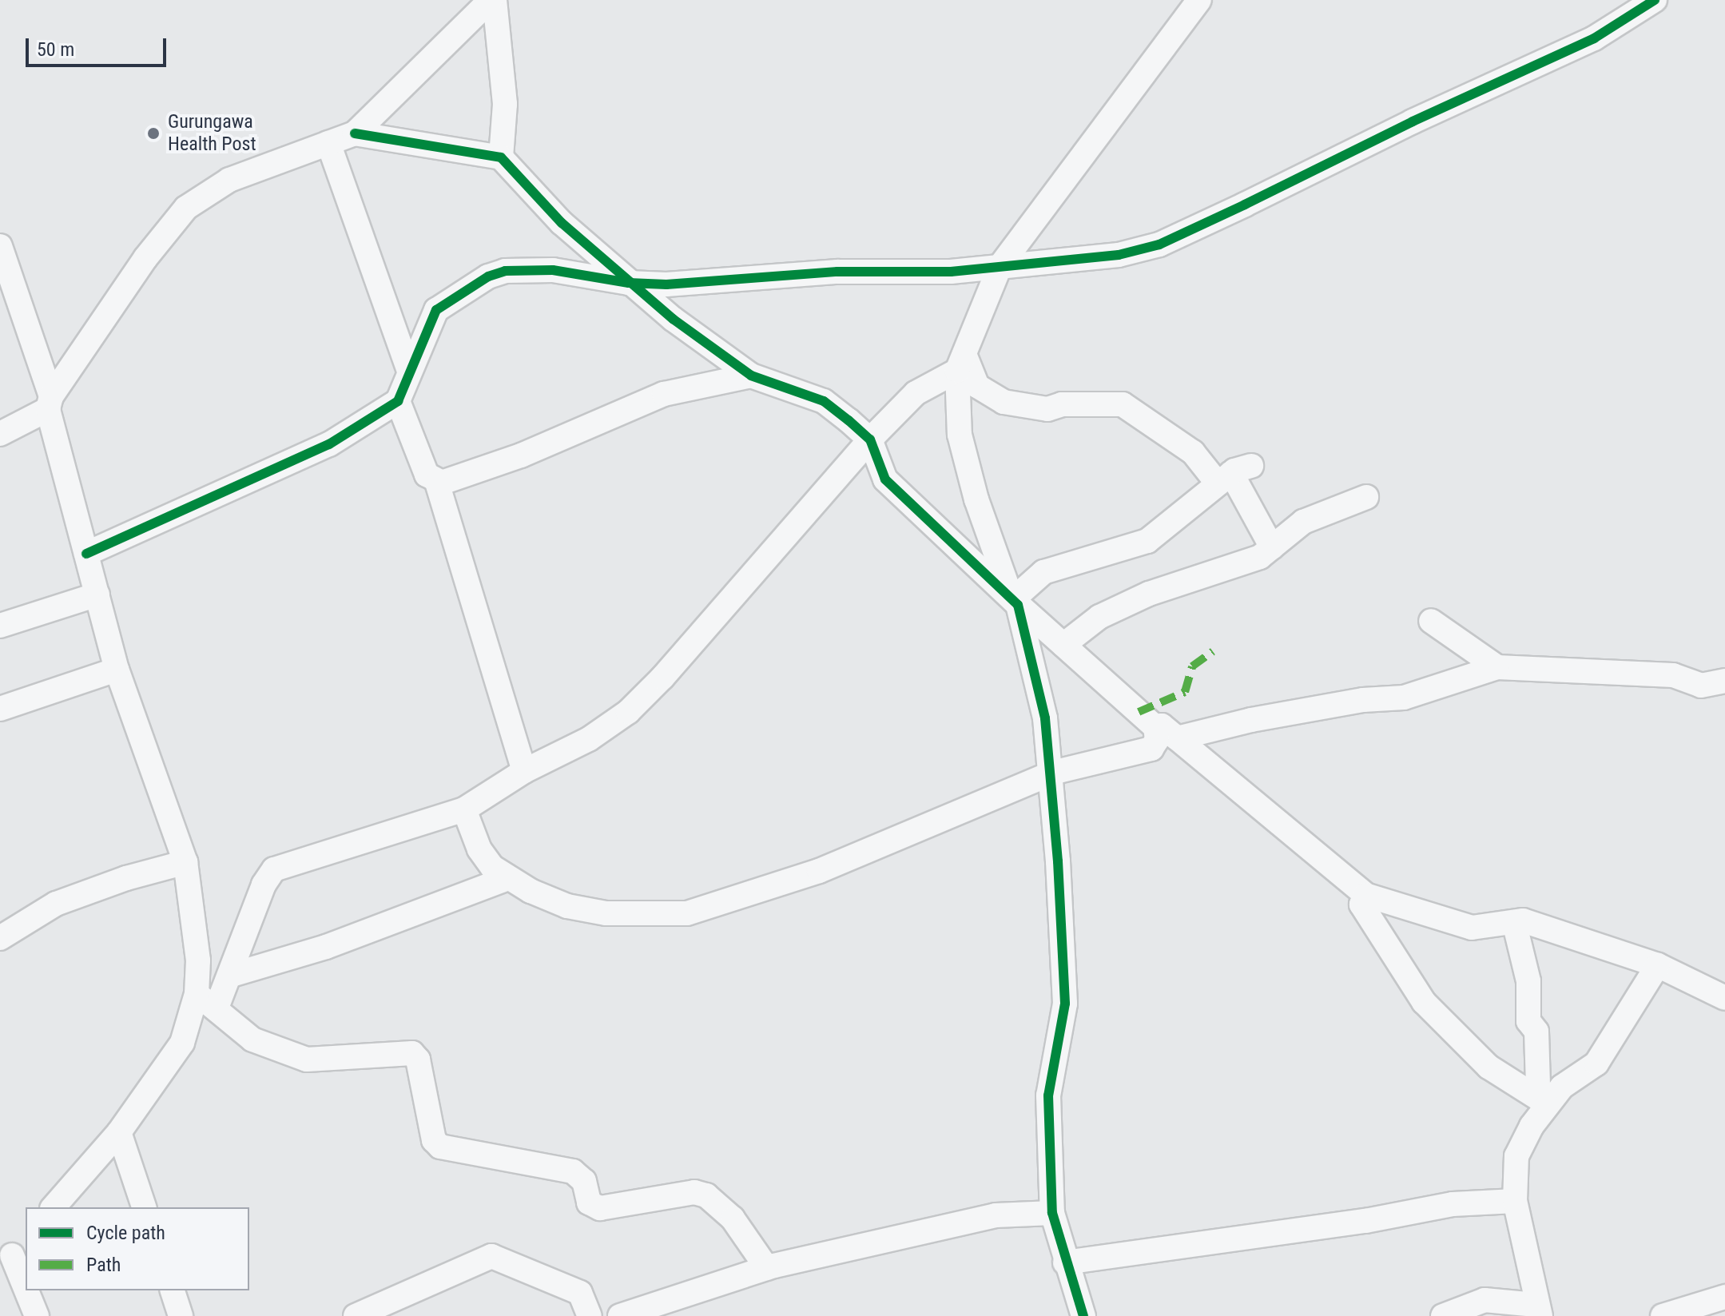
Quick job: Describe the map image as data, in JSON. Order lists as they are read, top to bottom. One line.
{"places":["Gurungawa Health Post"],"legend":["Cycle path","Path"],"scale_bar":"50 m"}
